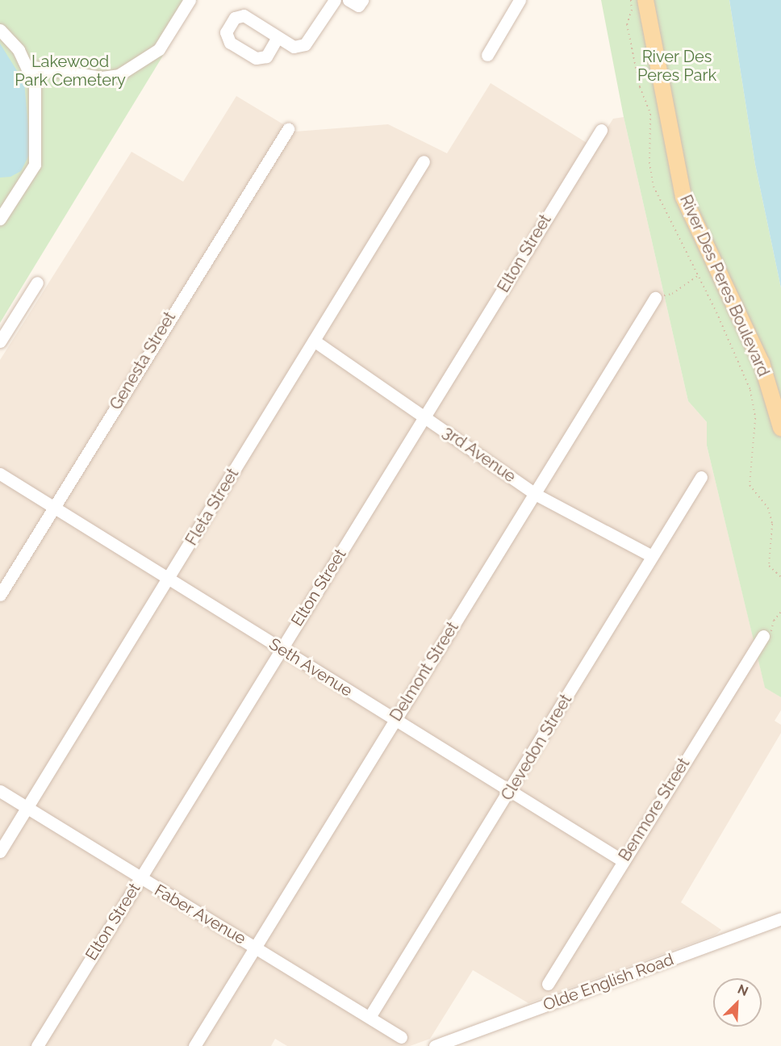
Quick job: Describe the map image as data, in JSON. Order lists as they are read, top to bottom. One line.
{"streets":{"main road":["River Des Peres Boulevard"],"street":["Elton Street","Genesta Street","3rd Avenue","Fleta Street","Seth Avenue","Delmont Street","Clevedon Street","Benmore Street","Faber Avenue","Olde English Road"]},"crossings":[["Elton Street","3rd Avenue"],["Elton Street","Seth Avenue"],["Elton Street","Faber Avenue"],["Genesta Street","Seth Avenue"],["3rd Avenue","Fleta Street"],["3rd Avenue","Delmont Street"],["3rd Avenue","Clevedon Street"],["Fleta Street","Seth Avenue"],["Fleta Street","Faber Avenue"],["Seth Avenue","Delmont Street"],["Seth Avenue","Clevedon Street"],["Seth Avenue","Benmore Street"],["Delmont Street","Faber Avenue"],["Clevedon Street","Faber Avenue"]],"parks":["River Des Peres Park","Lakewood Park Cemetery"],"north":"top right"}
